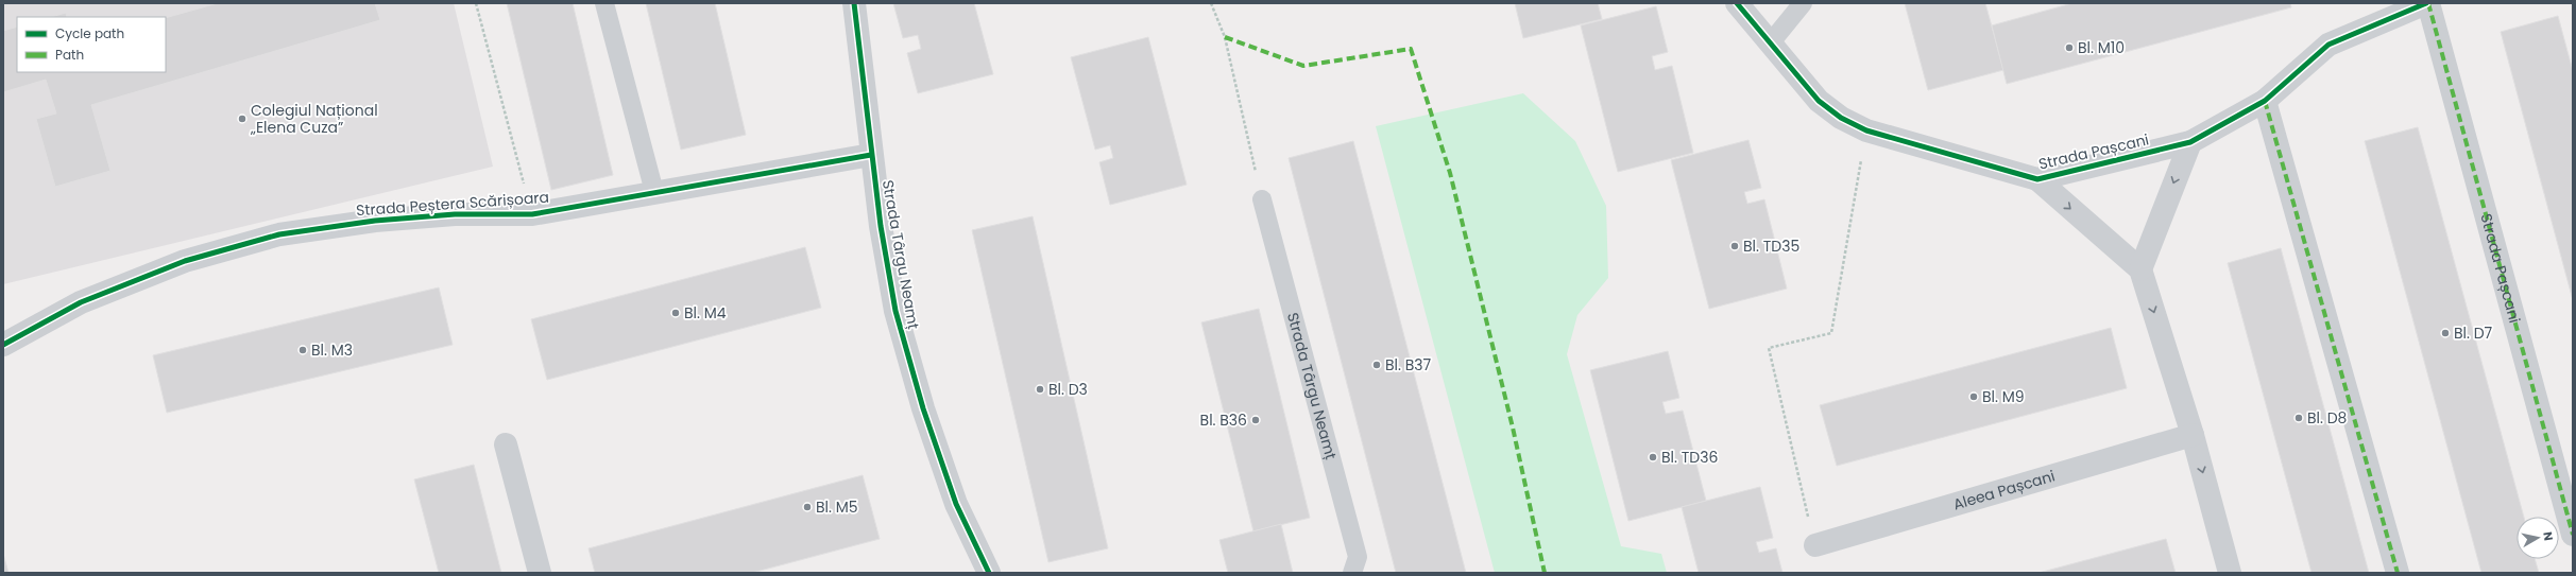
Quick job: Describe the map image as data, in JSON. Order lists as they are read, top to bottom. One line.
{"streets":{"street":["Strada Pașcani","Strada Peștera Scărișoara","Strada Târgu Neamț","Aleea Pașcani"]},"crossings":[["Strada Peștera Scărișoara","Strada Târgu Neamț"]],"places":["Bl. M10","Colegiul Național „Elena Cuza”","Bl. TD35","Bl. M4","Bl. D7","Bl. M3","Bl. B37","Bl. D3","Bl. M9","Bl. D8","Bl. B36","Bl. TD36","Bl. M5"],"legend":["Cycle path","Path"],"north":"right"}
